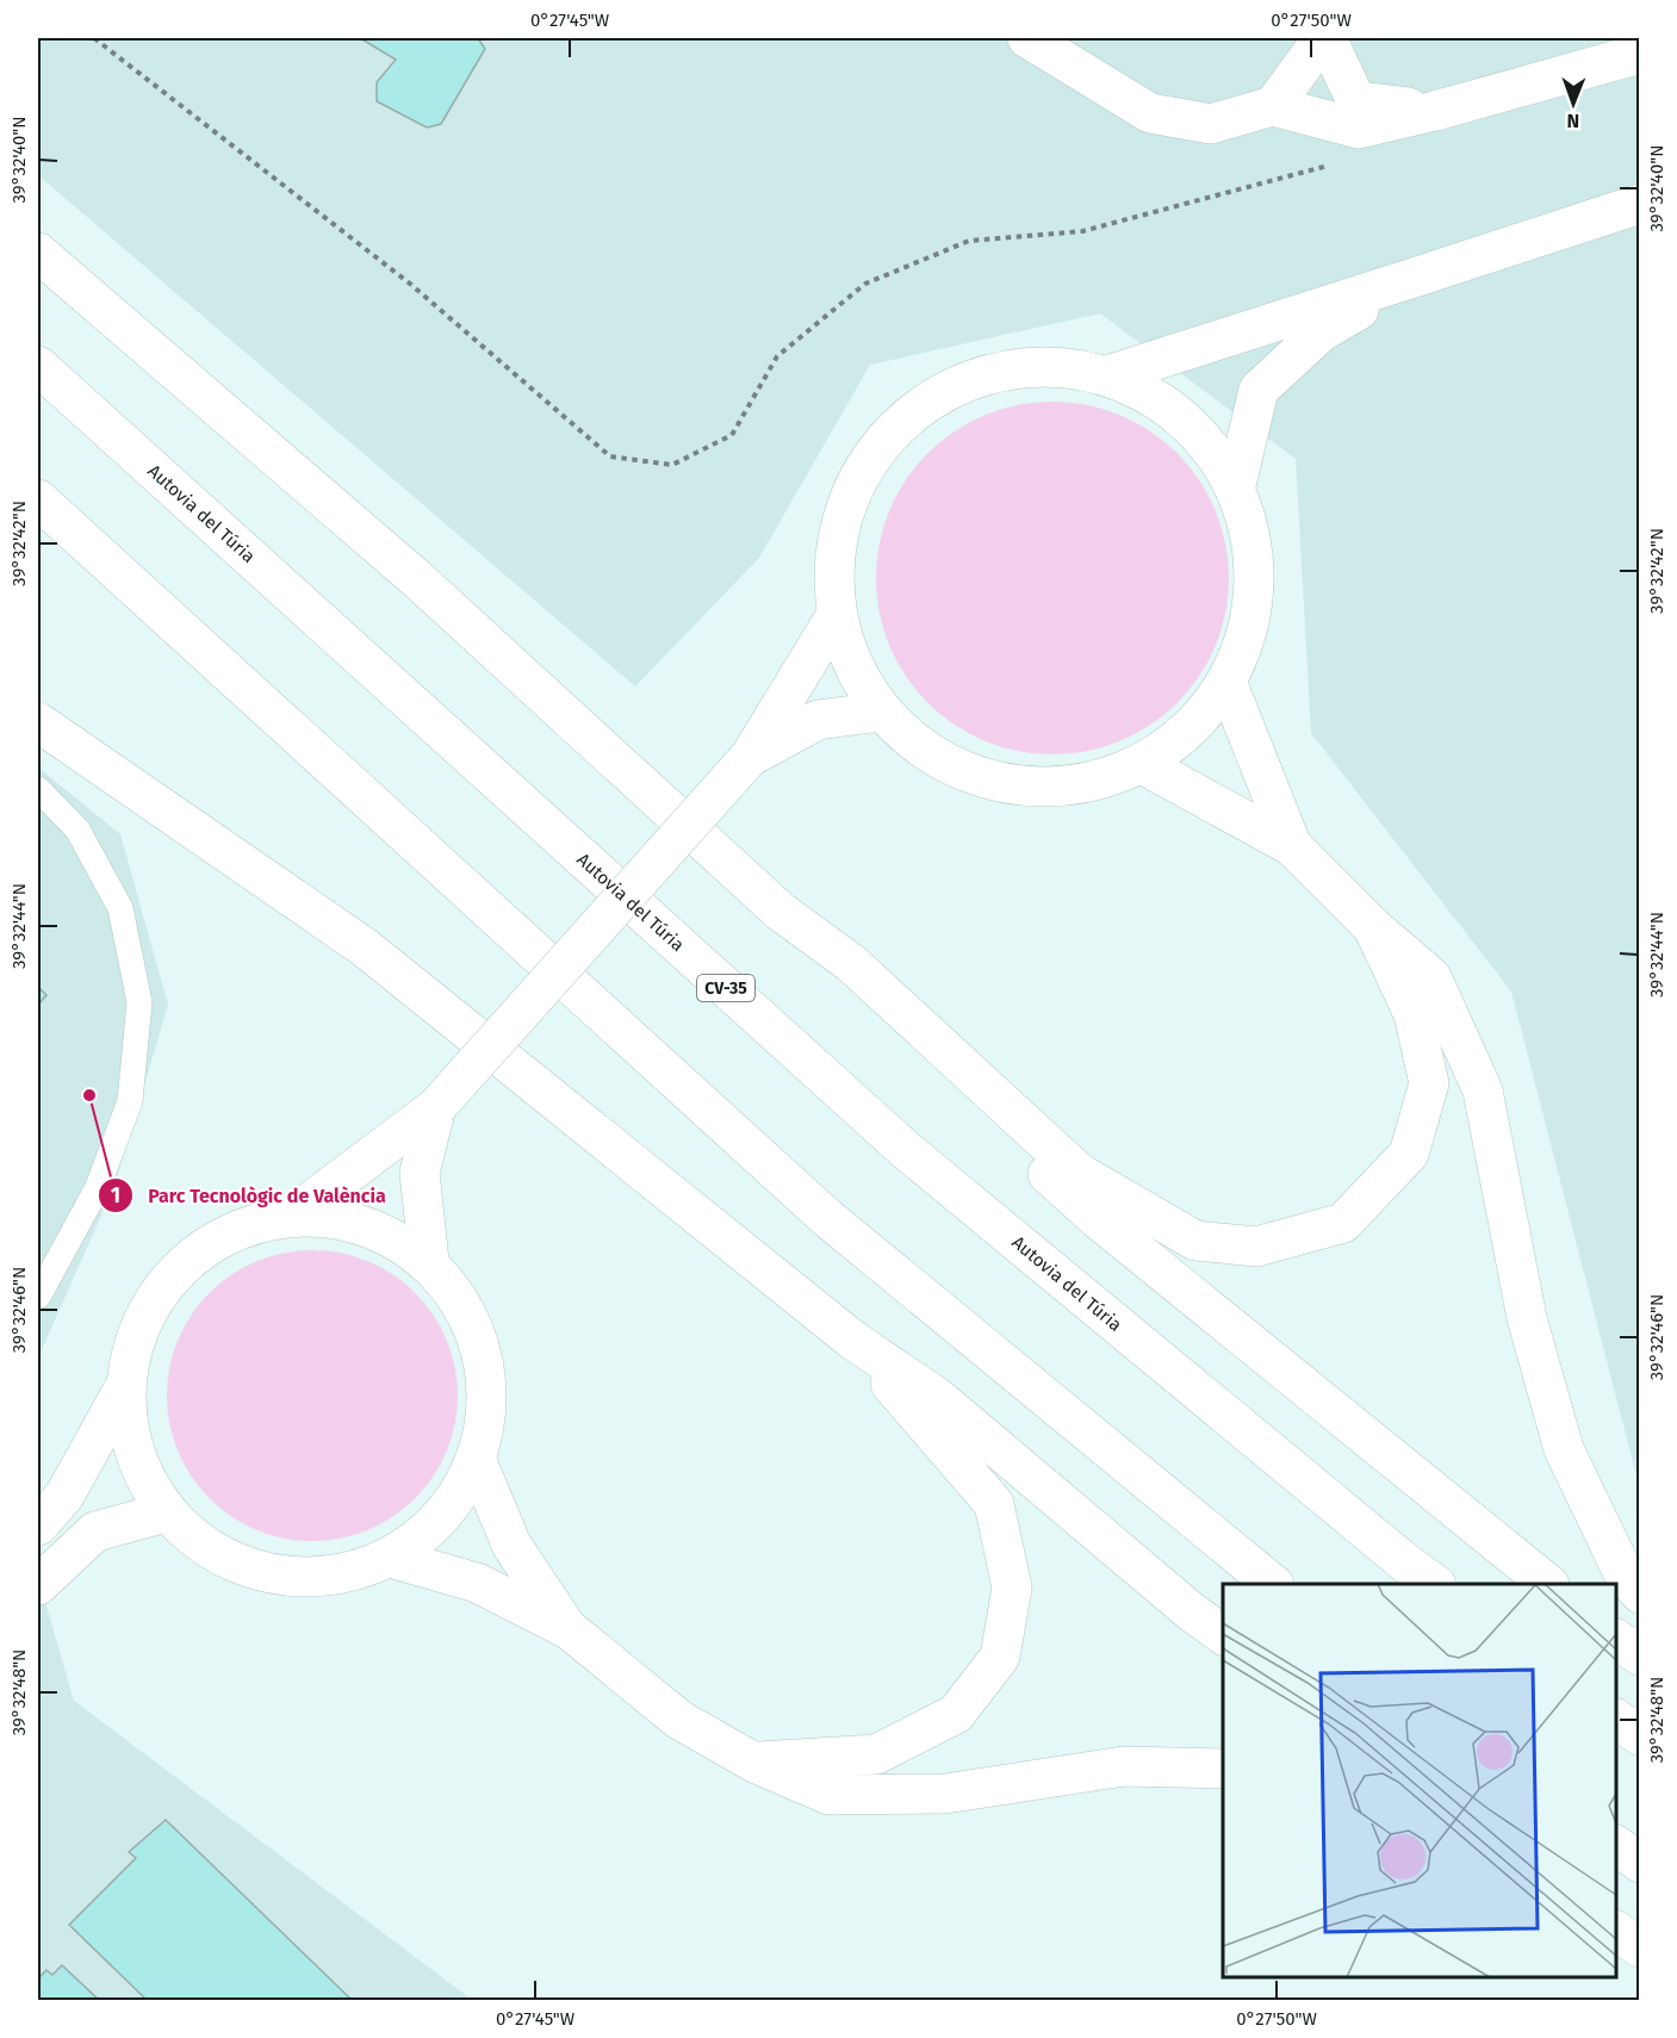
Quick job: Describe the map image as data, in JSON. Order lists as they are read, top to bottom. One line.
{"streets":{"main road":["Autovia del Túria","CV-35"]},"places":["Parc Tecnològic de València"],"north":"bottom","coordinates":["0°27'45\"W","0°27'50\"W","39°32'40\"N","39°32'42\"N","39°32'44\"N","39°32'46\"N","39°32'48\"N"]}
